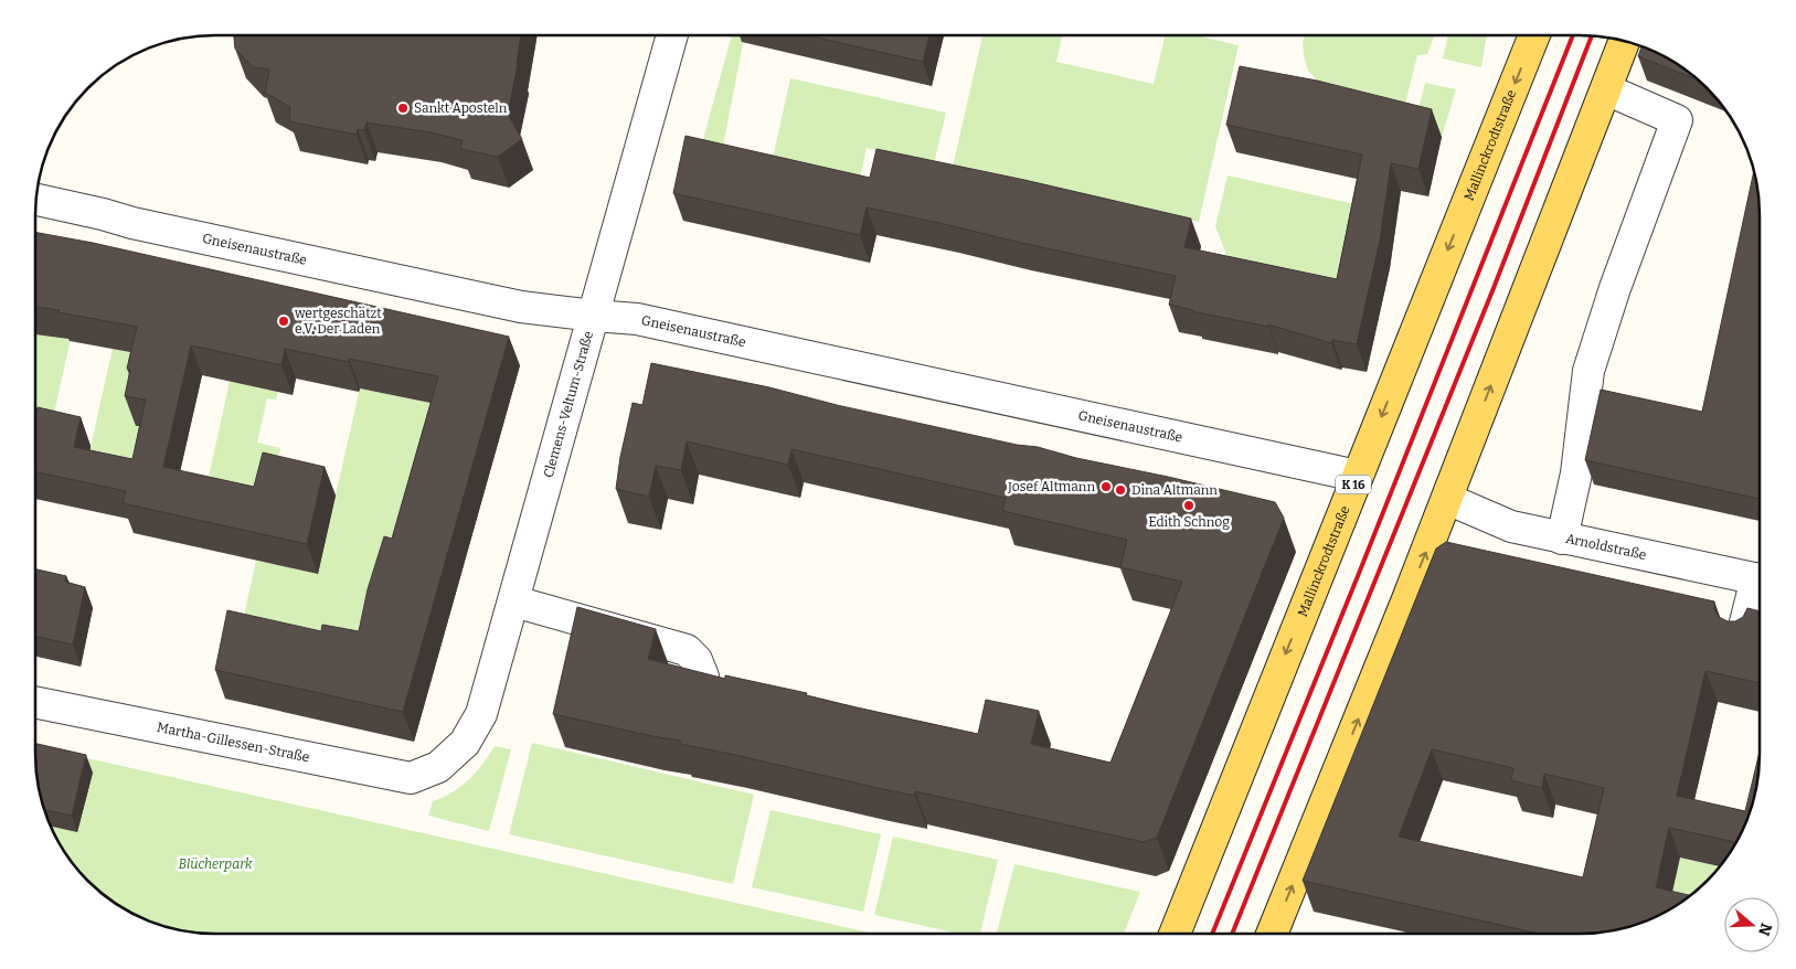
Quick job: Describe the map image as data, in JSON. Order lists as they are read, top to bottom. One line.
{"streets":{"main road":["Mallinckrodtstraße","K 16"],"street":["Gneisenaustraße","Clemens-Veltum-Straße","Arnoldstraße","Martha-Gillessen-Straße"]},"crossings":[["Mallinckrodtstraße","Gneisenaustraße"],["Gneisenaustraße","Clemens-Veltum-Straße"],["Clemens-Veltum-Straße","Martha-Gillessen-Straße"]],"parks":["Blücherpark"],"places":["Sankt Aposteln","wertgeschätzt e.V. Der Laden","Josef Altmann","Dina Altmann","Edith Schnog"],"north":"right"}
